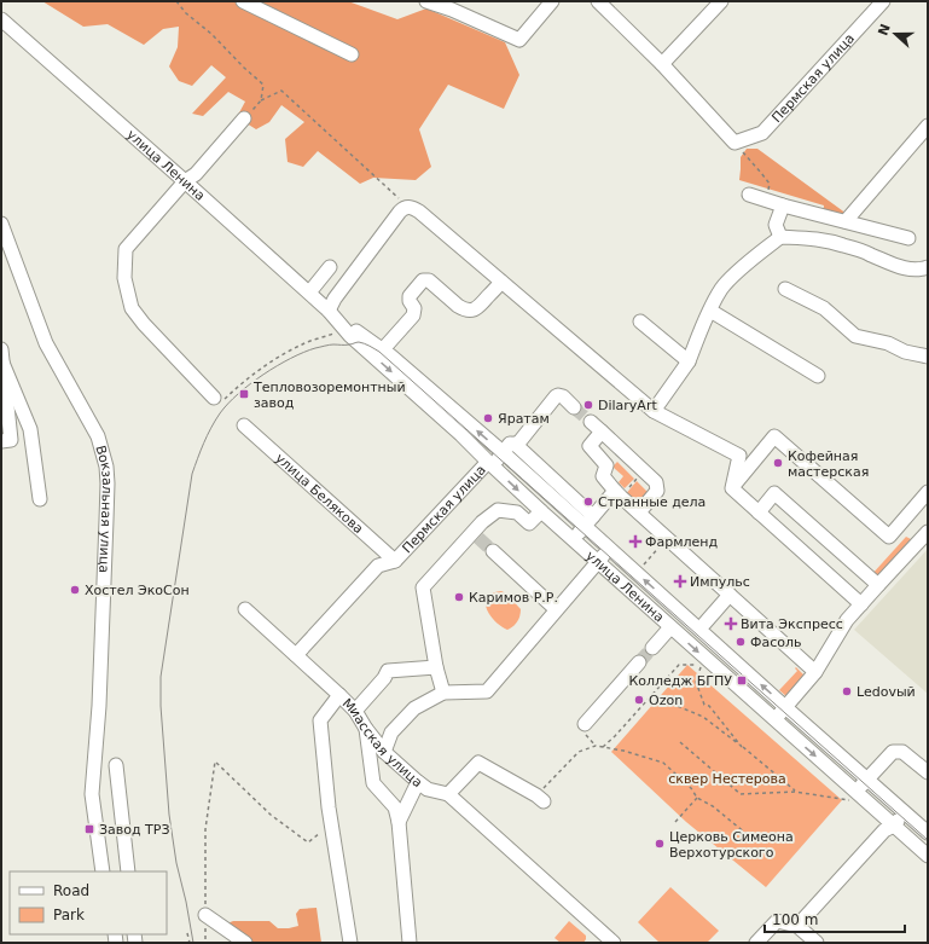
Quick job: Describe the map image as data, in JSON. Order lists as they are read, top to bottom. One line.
{"streets":{"street":["Пермская улица","улица Ленина","улица Белякова","Вокзальная улица","Миасская улица"]},"crossings":[["Пермская улица","улица Ленина"],["Пермская улица","улица Белякова"],["Пермская улица","Миасская улица"]],"parks":["сквер Нестерова"],"places":{"transit":["Тепловозоремонтный завод","Колледж БГПУ","Завод ТРЗ"],"other":["DilaryArt","Яратам","Кофейная мастерская","Странные дела","Хостел ЭкоСон","Каримов Р.Р.","Фасоль","Ledovый","Ozon","Церковь Симеона Верхотурского"],"health":["Фармленд","Импульс","Вита Экспресс"]},"legend":["Road","Park"],"scale_bar":"100 m","north":"left"}
